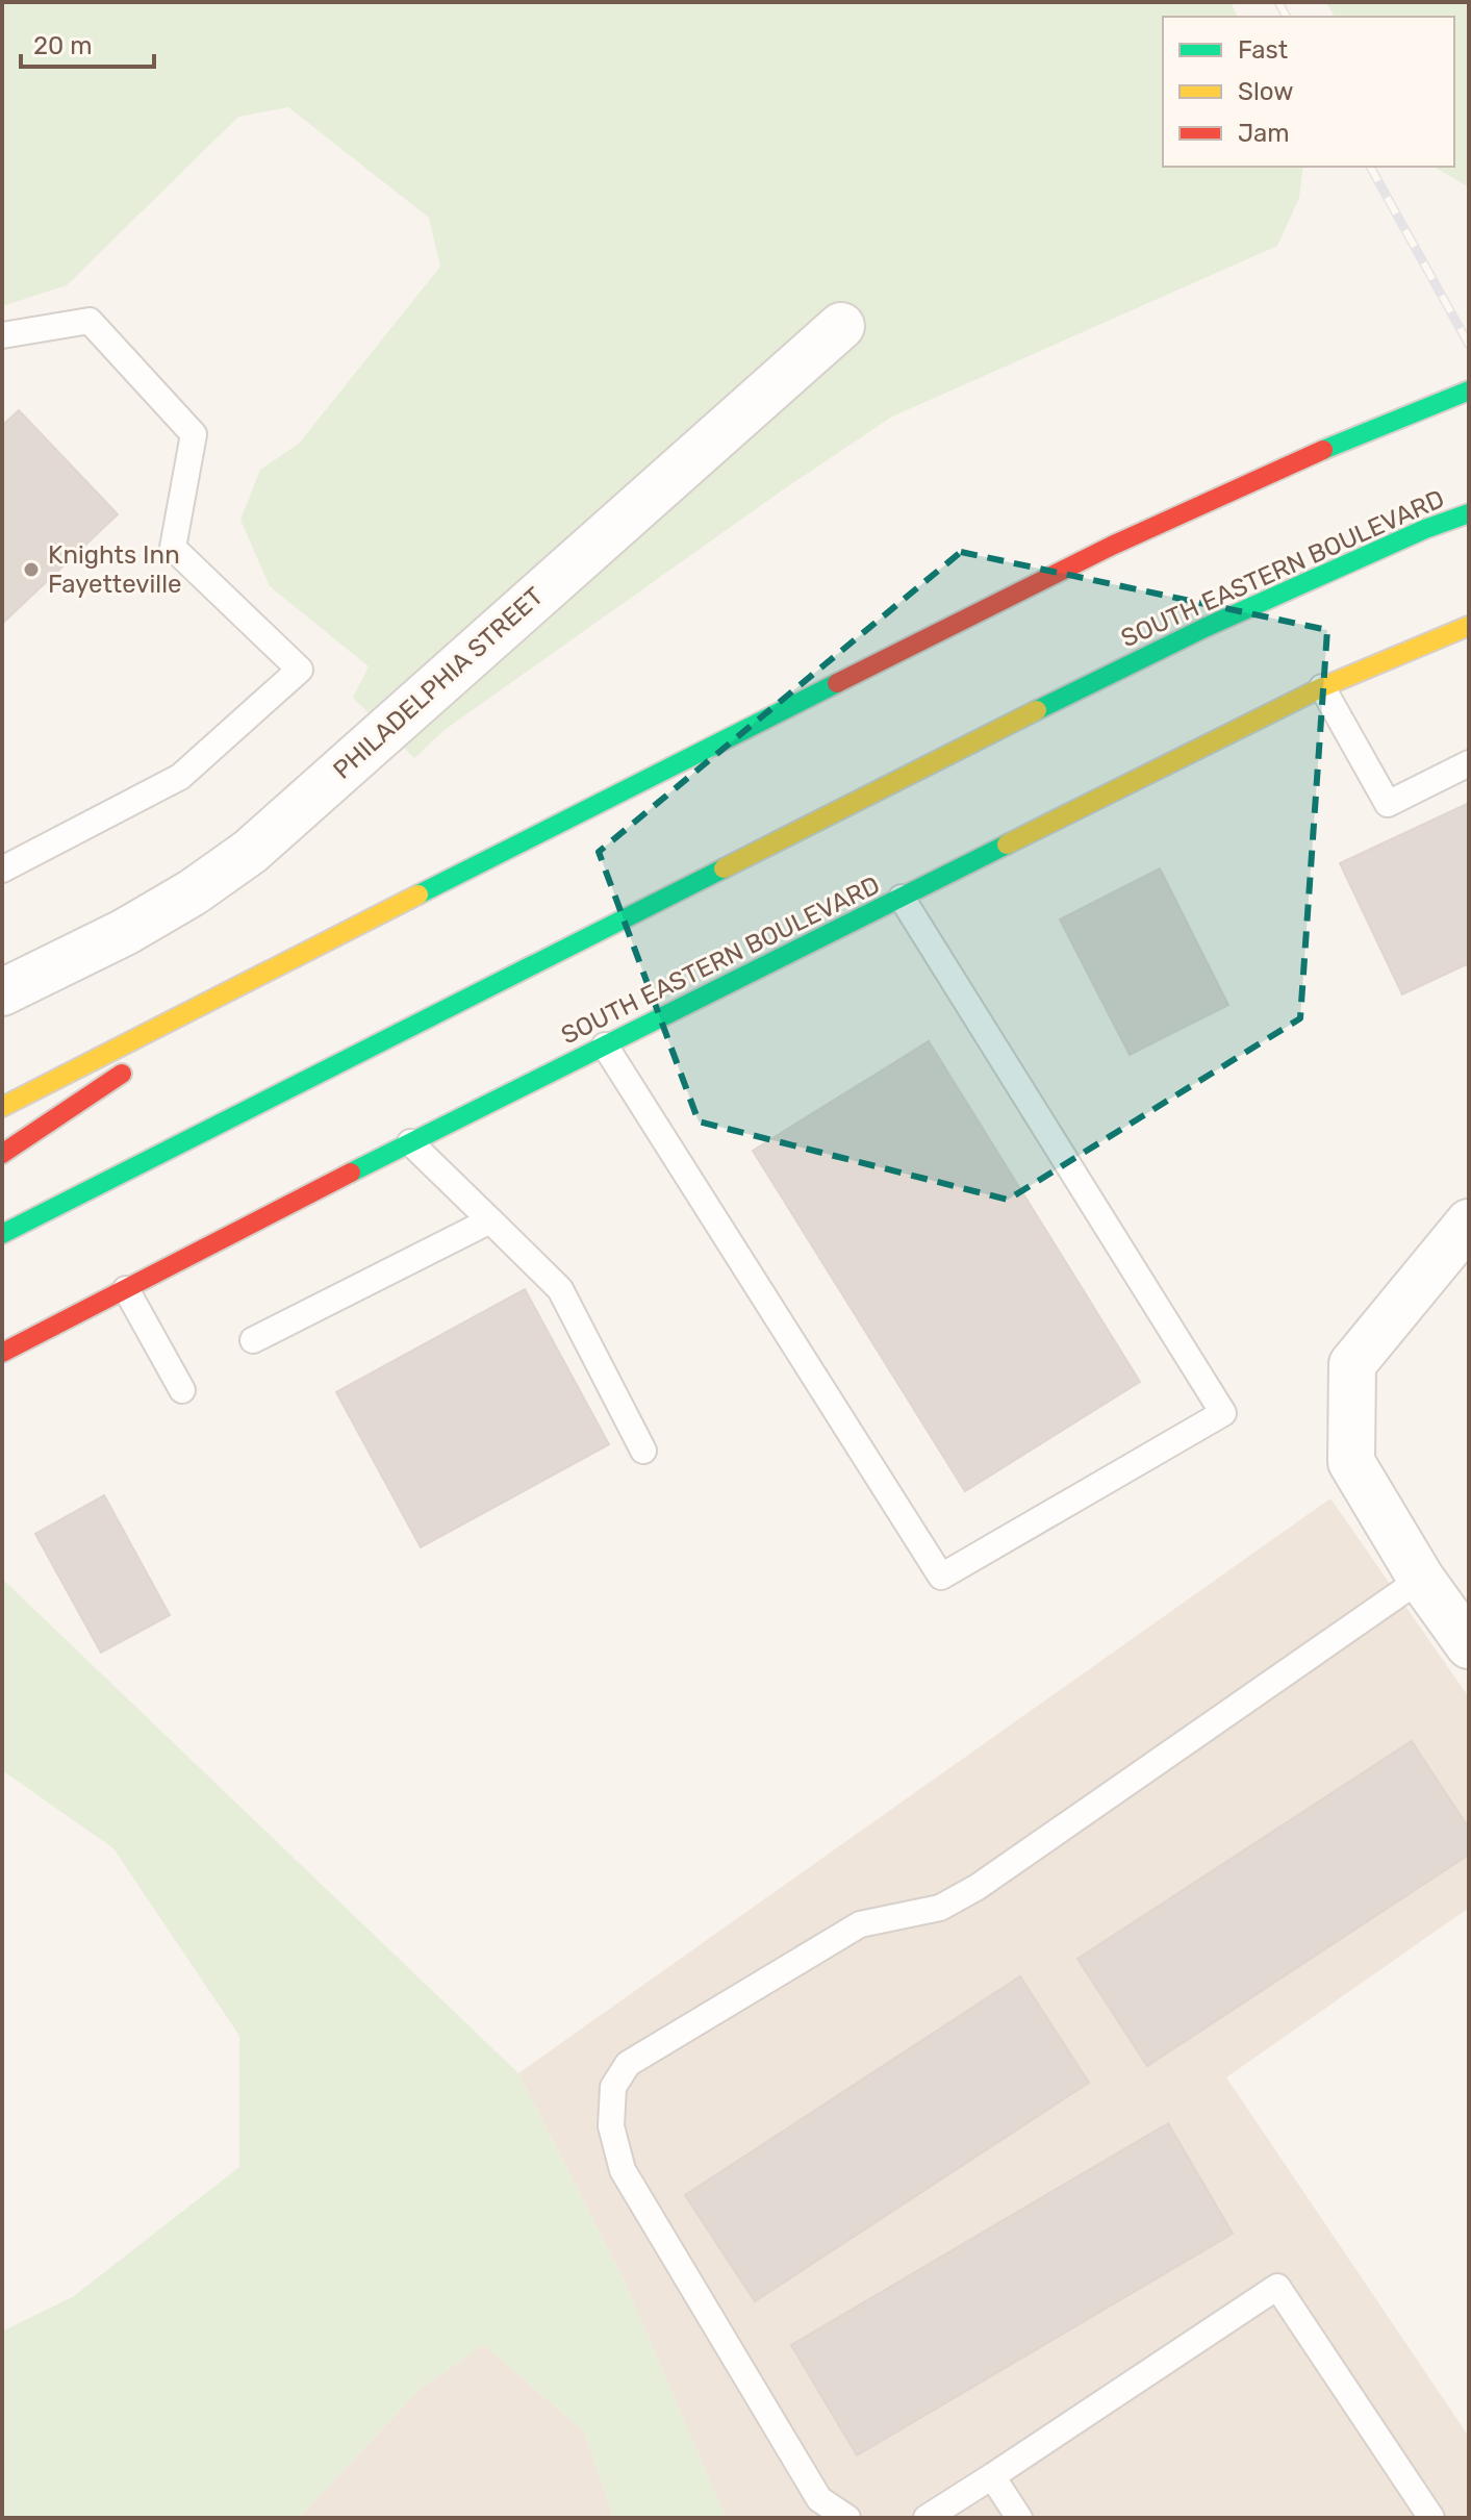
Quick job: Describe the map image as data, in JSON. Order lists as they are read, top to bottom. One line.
{"streets":{"main road":["SOUTH EASTERN BOULEVARD"],"street":["PHILADELPHIA STREET"]},"places":["Knights Inn Fayetteville"],"legend":["Fast","Slow","Jam"],"scale_bar":"20 m"}
